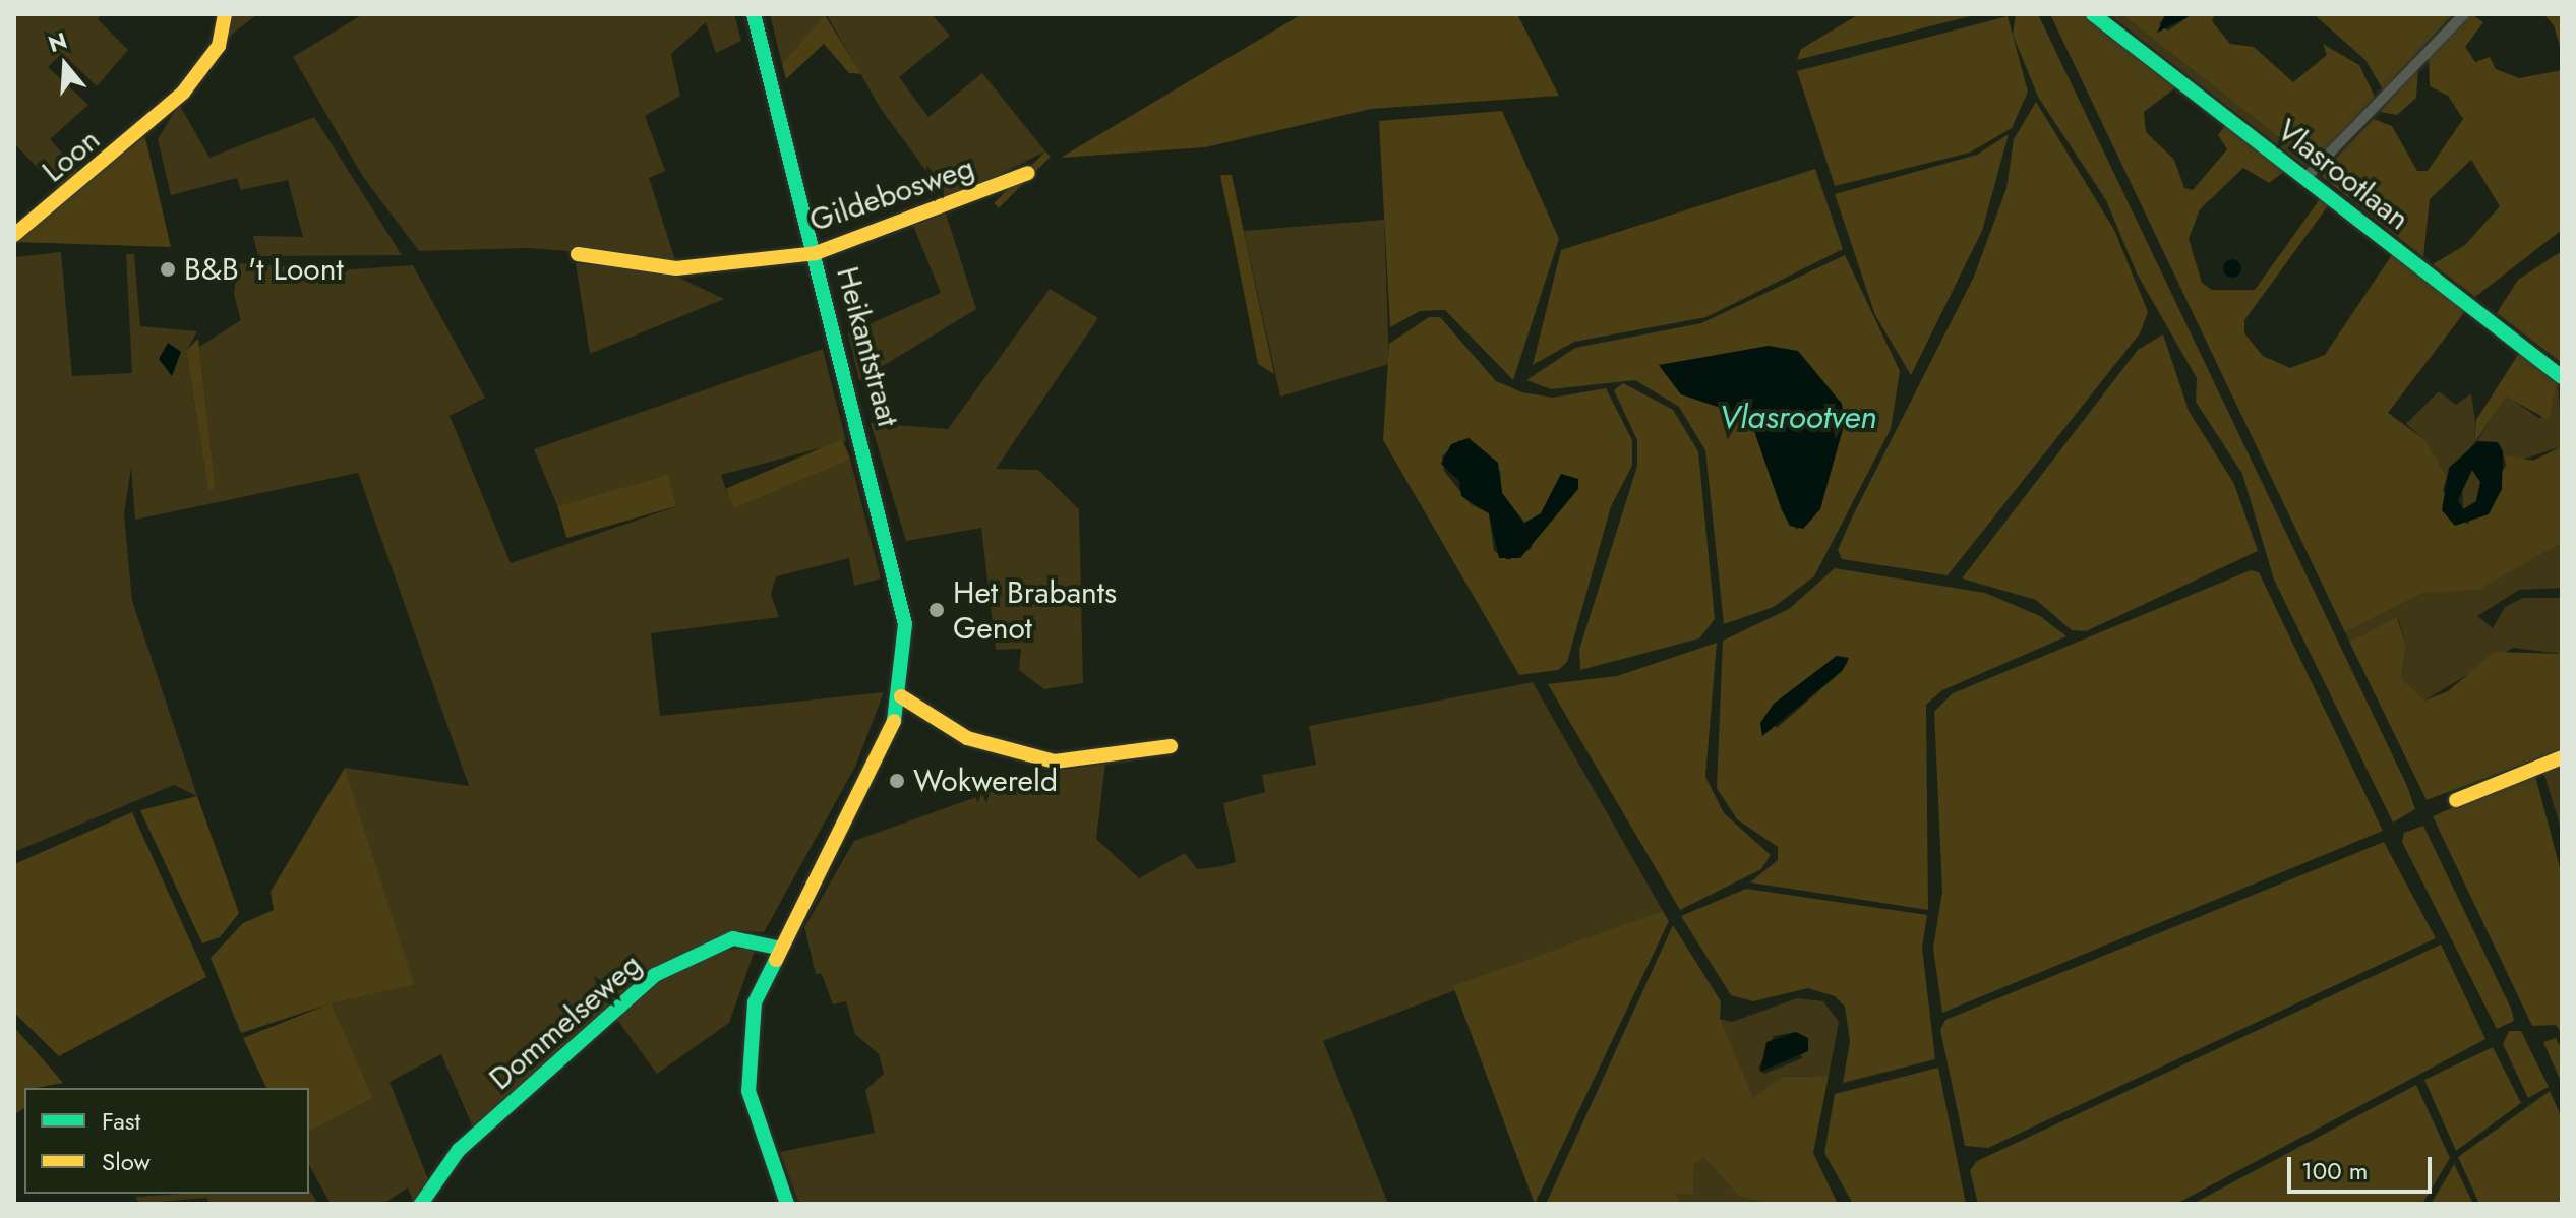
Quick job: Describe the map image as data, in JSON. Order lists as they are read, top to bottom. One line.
{"streets":{"street":["Loon","Vlasrootlaan","Gildebosweg","Heikantstraat","Dommelseweg"]},"crossings":[["Gildebosweg","Heikantstraat"],["Heikantstraat","Dommelseweg"]],"water":["Vlasrootven"],"places":["B&B 't Loont","Het Brabants Genot","Wokwereld"],"legend":["Fast","Slow"],"scale_bar":"100 m","north":"top"}
